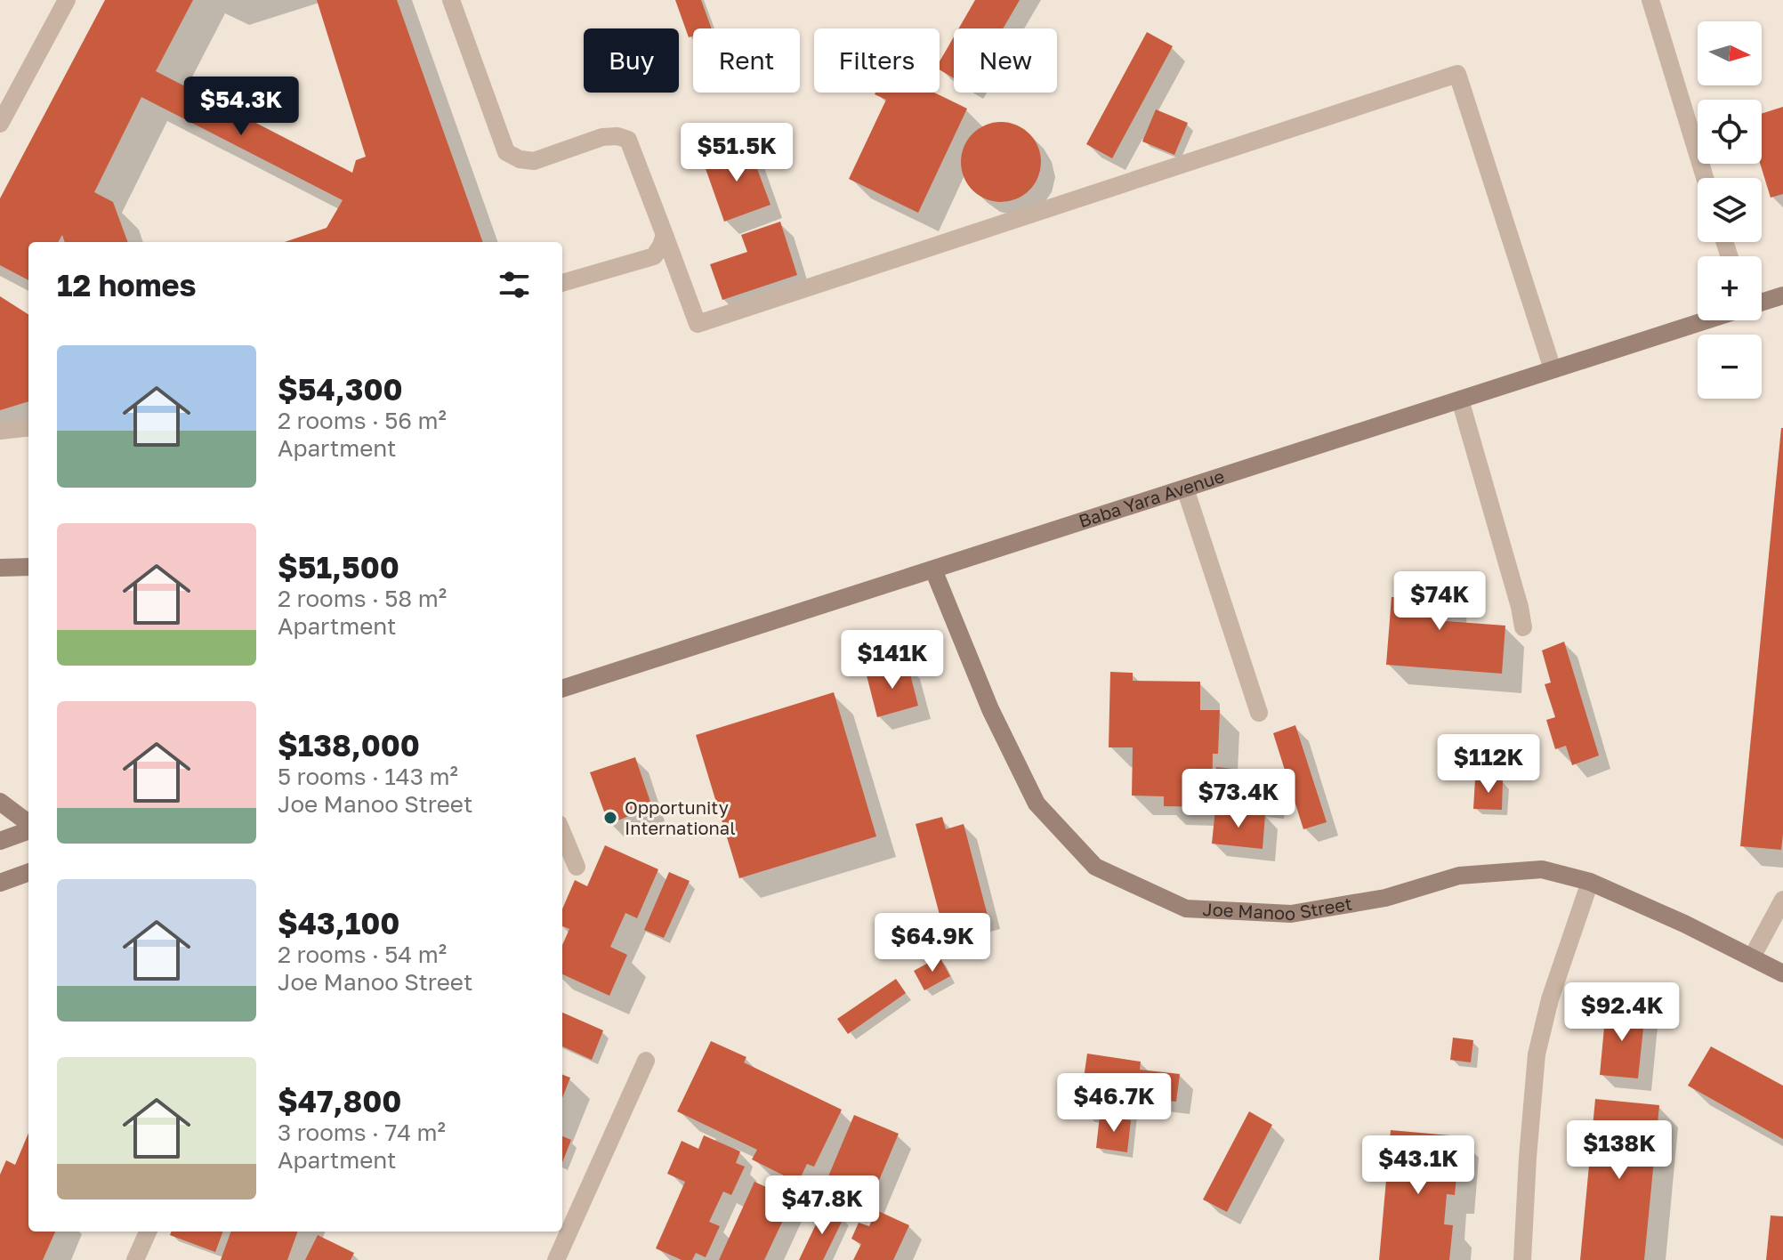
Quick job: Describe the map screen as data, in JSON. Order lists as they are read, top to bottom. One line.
{"streets":{"main road":["Baba Yara Avenue","Joe Manoo Street"]},"crossings":[["Baba Yara Avenue","Joe Manoo Street"]],"places":["Opportunity International"],"north":"right","page":{"map_buttons":["+","−"],"chip":["Buy","Rent","Filters","New"],"price":["$54.3K","$51.5K","$74K","$141K","$112K","$73.4K","$64.9K","$92.4K","$46.7K","$138K","$43.1K","$47.8K"],"heading":"12 homes","list":[{"name":"$54,300","note":"2 rooms · 56 m² · Apartment"},{"name":"$51,500","note":"2 rooms · 58 m² · Apartment"},{"name":"$138,000","note":"5 rooms · 143 m² · Joe Manoo Street"},{"name":"$43,100","note":"2 rooms · 54 m² · Joe Manoo Street"},{"name":"$47,800","note":"3 rooms · 74 m² · Apartment"}]}}
